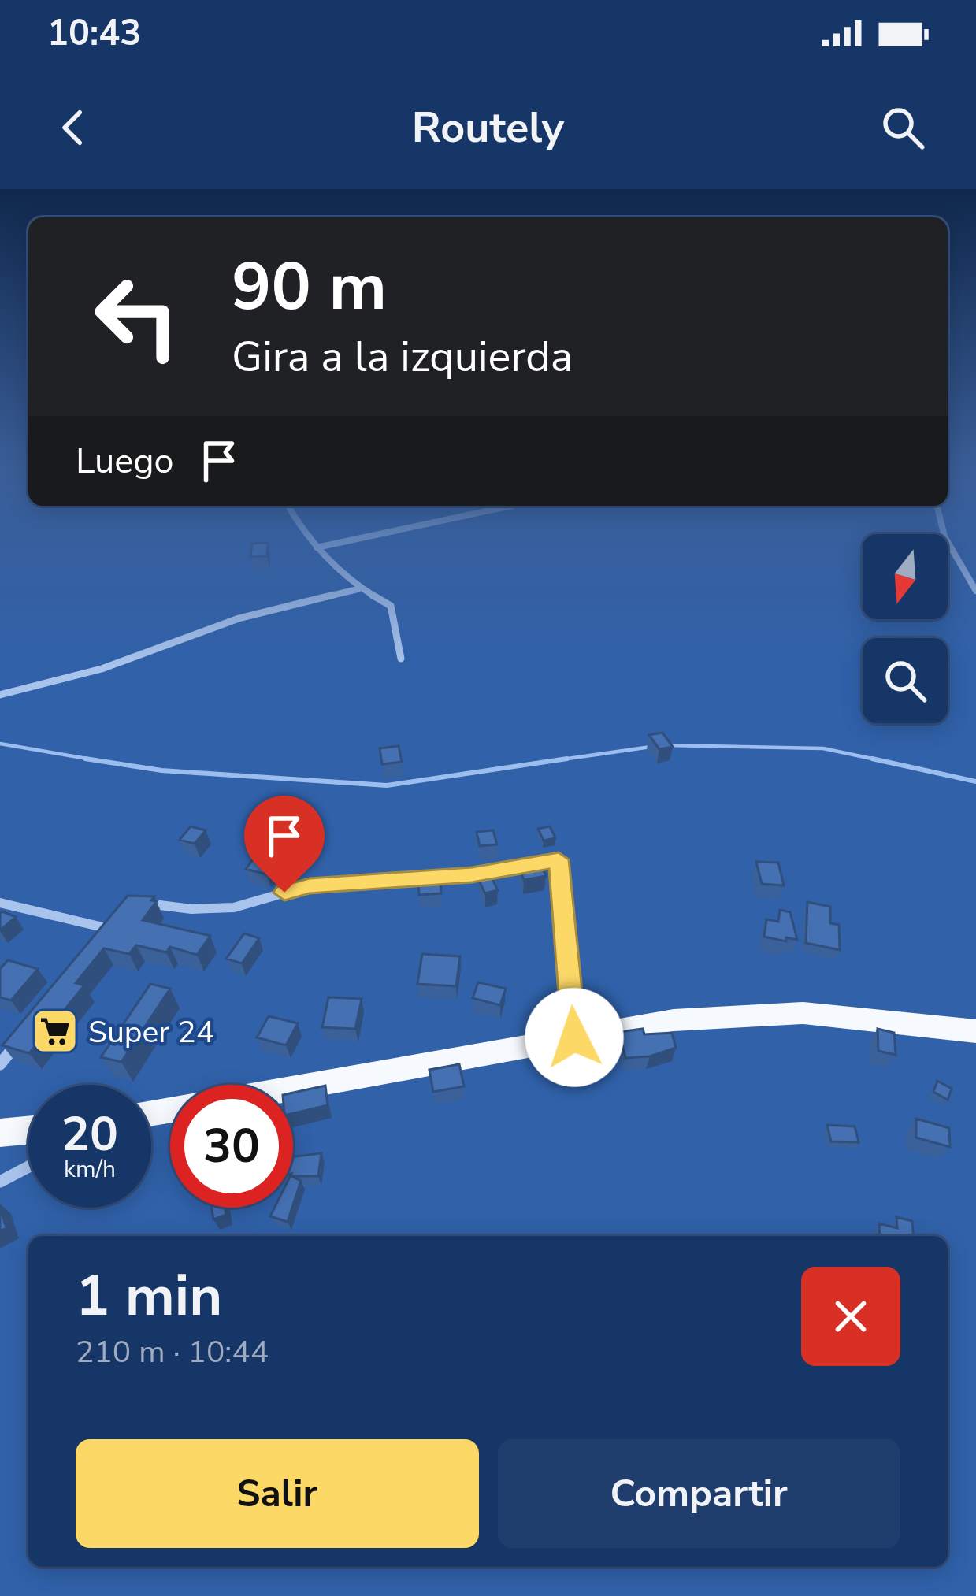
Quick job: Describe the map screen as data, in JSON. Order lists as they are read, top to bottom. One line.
{"places":{"supermarket":["Super 24"]},"north":"bottom","page":{"status":"10:43","header":"Routely","turn":["90 m","Gira a la izquierda"],"then":"Luego","speed":"20 km/h","limit":"30","heading":["1 min","210 m · 10:44"],"buttons":["Salir","Compartir"]}}
